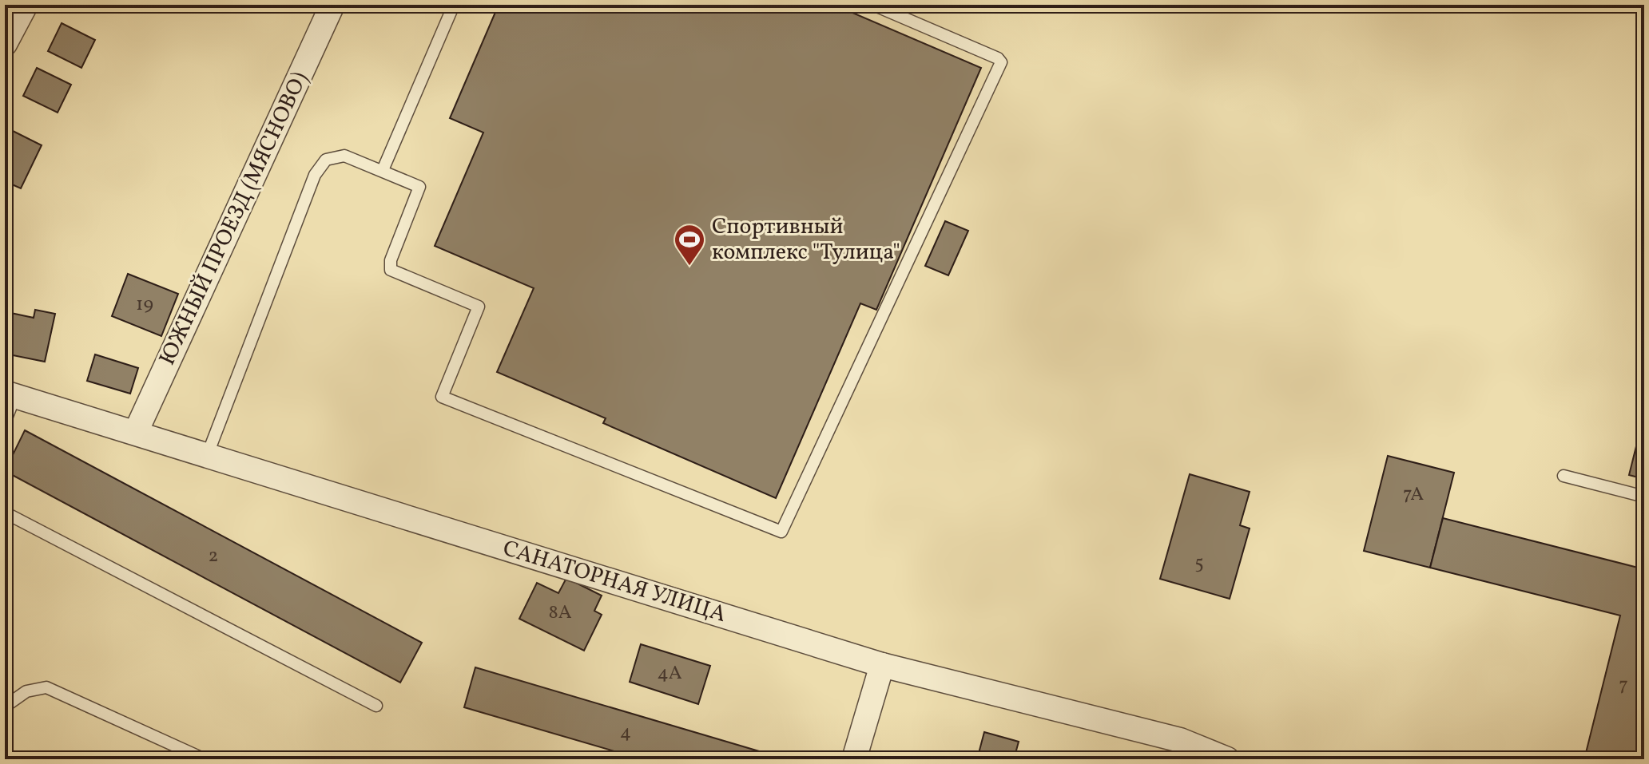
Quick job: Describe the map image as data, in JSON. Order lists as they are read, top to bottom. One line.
{"streets":{"street":["ЮЖНЫЙ ПРОЕЗД (МЯСНОВО)","САНАТОРНАЯ УЛИЦА"]},"crossings":[["ЮЖНЫЙ ПРОЕЗД (МЯСНОВО)","САНАТОРНАЯ УЛИЦА"]],"places":{"sports":["Спортивный комплекс \"Тулица\""]},"house_numbers":["19","7А","2","5","8А","4А","7","4"]}
